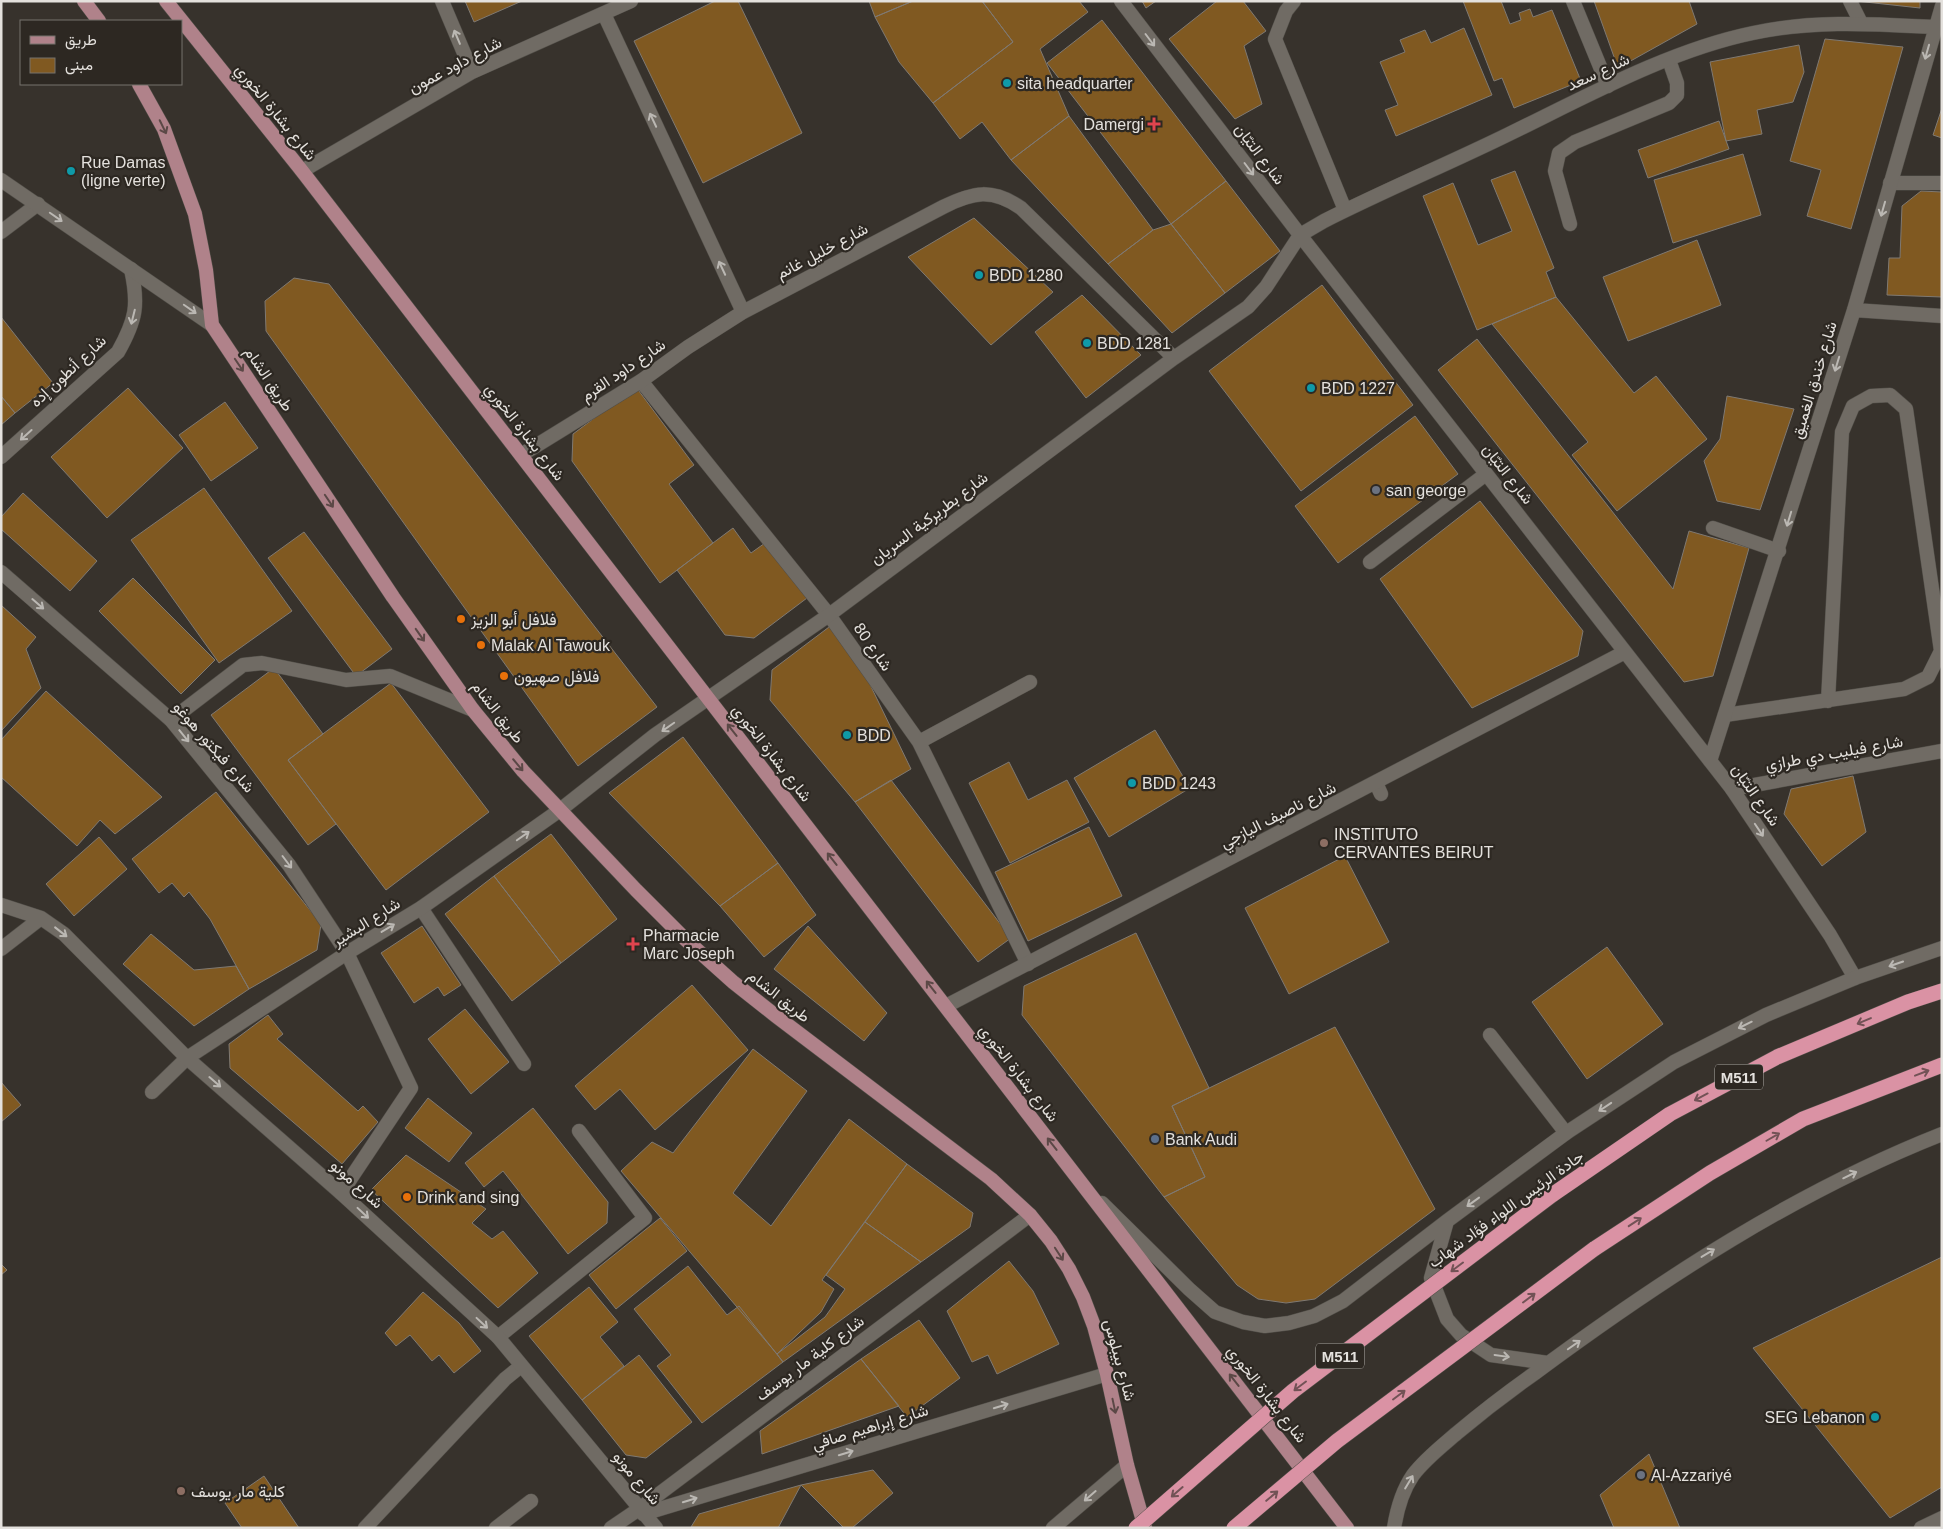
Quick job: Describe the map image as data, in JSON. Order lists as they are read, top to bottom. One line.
{"streets":{"highway":["M511","جادة الرئيس اللواء فؤاد شهاب"],"main road":["شارع بشارة الخوري","طريق الشام","شارع بيبلوس"],"street":["شارع داود عمون","شارع سعد","شارع التيّان","شارع خليل غانم","شارع داود القرم","شارع أنطون إده","شارع خندق الغميق","شارع بطريركية السريان","شارع 80","شارع فيكتور هوغو","شارع فيليب دي طرازي","شارع ناصيف اليازجي","شارع البشير","شارع مونو","شارع كلية مار يوسف","شارع إبراهيم صافي"]},"crossings":[["شارع داود عمون","شارع بشارة الخوري"],["شارع سعد","شارع التيّان"],["شارع سعد","شارع خندق الغميق"],["شارع سعد","شارع بطريركية السريان"],["شارع بشارة الخوري","شارع داود القرم"],["شارع بشارة الخوري","شارع بطريركية السريان"],["شارع بشارة الخوري","شارع ناصيف اليازجي"],["شارع التيّان","شارع خندق الغميق"],["شارع التيّان","شارع بطريركية السريان"],["شارع التيّان","شارع فيليب دي طرازي"],["شارع التيّان","شارع ناصيف اليازجي"],["شارع خليل غانم","شارع داود القرم"],["شارع خليل غانم","شارع بطريركية السريان"],["شارع داود القرم","شارع 80"],["شارع أنطون إده","طريق الشام"],["طريق الشام","شارع بطريركية السريان"],["طريق الشام","شارع البشير"],["طريق الشام","شارع كلية مار يوسف"],["طريق الشام","شارع بيبلوس"],["شارع بطريركية السريان","شارع 80"],["شارع بطريركية السريان","شارع البشير"],["شارع 80","شارع ناصيف اليازجي"],["شارع فيكتور هوغو","شارع البشير"],["شارع فيكتور هوغو","شارع مونو"],["شارع البشير","شارع مونو"],["شارع مونو","شارع كلية مار يوسف"],["شارع مونو","شارع إبراهيم صافي"],["شارع كلية مار يوسف","شارع بيبلوس"],["شارع كلية مار يوسف","شارع إبراهيم صافي"],["شارع بيبلوس","شارع إبراهيم صافي"]],"one_way":["شارع بشارة الخوري","شارع التيّان","شارع أنطون إده","طريق الشام","شارع خندق الغميق","شارع فيكتور هوغو","شارع البشير","شارع مونو","شارع بيبلوس","شارع إبراهيم صافي"],"places":{"other":["sita headquarter","Rue Damas (ligne verte)","BDD 1280","BDD 1281","BDD 1227","san george","فلافل أبو الزيز","Malak Al Tawouk","فلافل صهيون","BDD","BDD 1243","INSTITUTO CERVANTES BEIRUT","Bank Audi","Drink and sing","SEG Lebanon","Al-Azzariyé","كلية مار يوسف"],"health":["Damergi","Pharmacie Marc Joseph"]},"legend":["طريق","مبنى"]}
